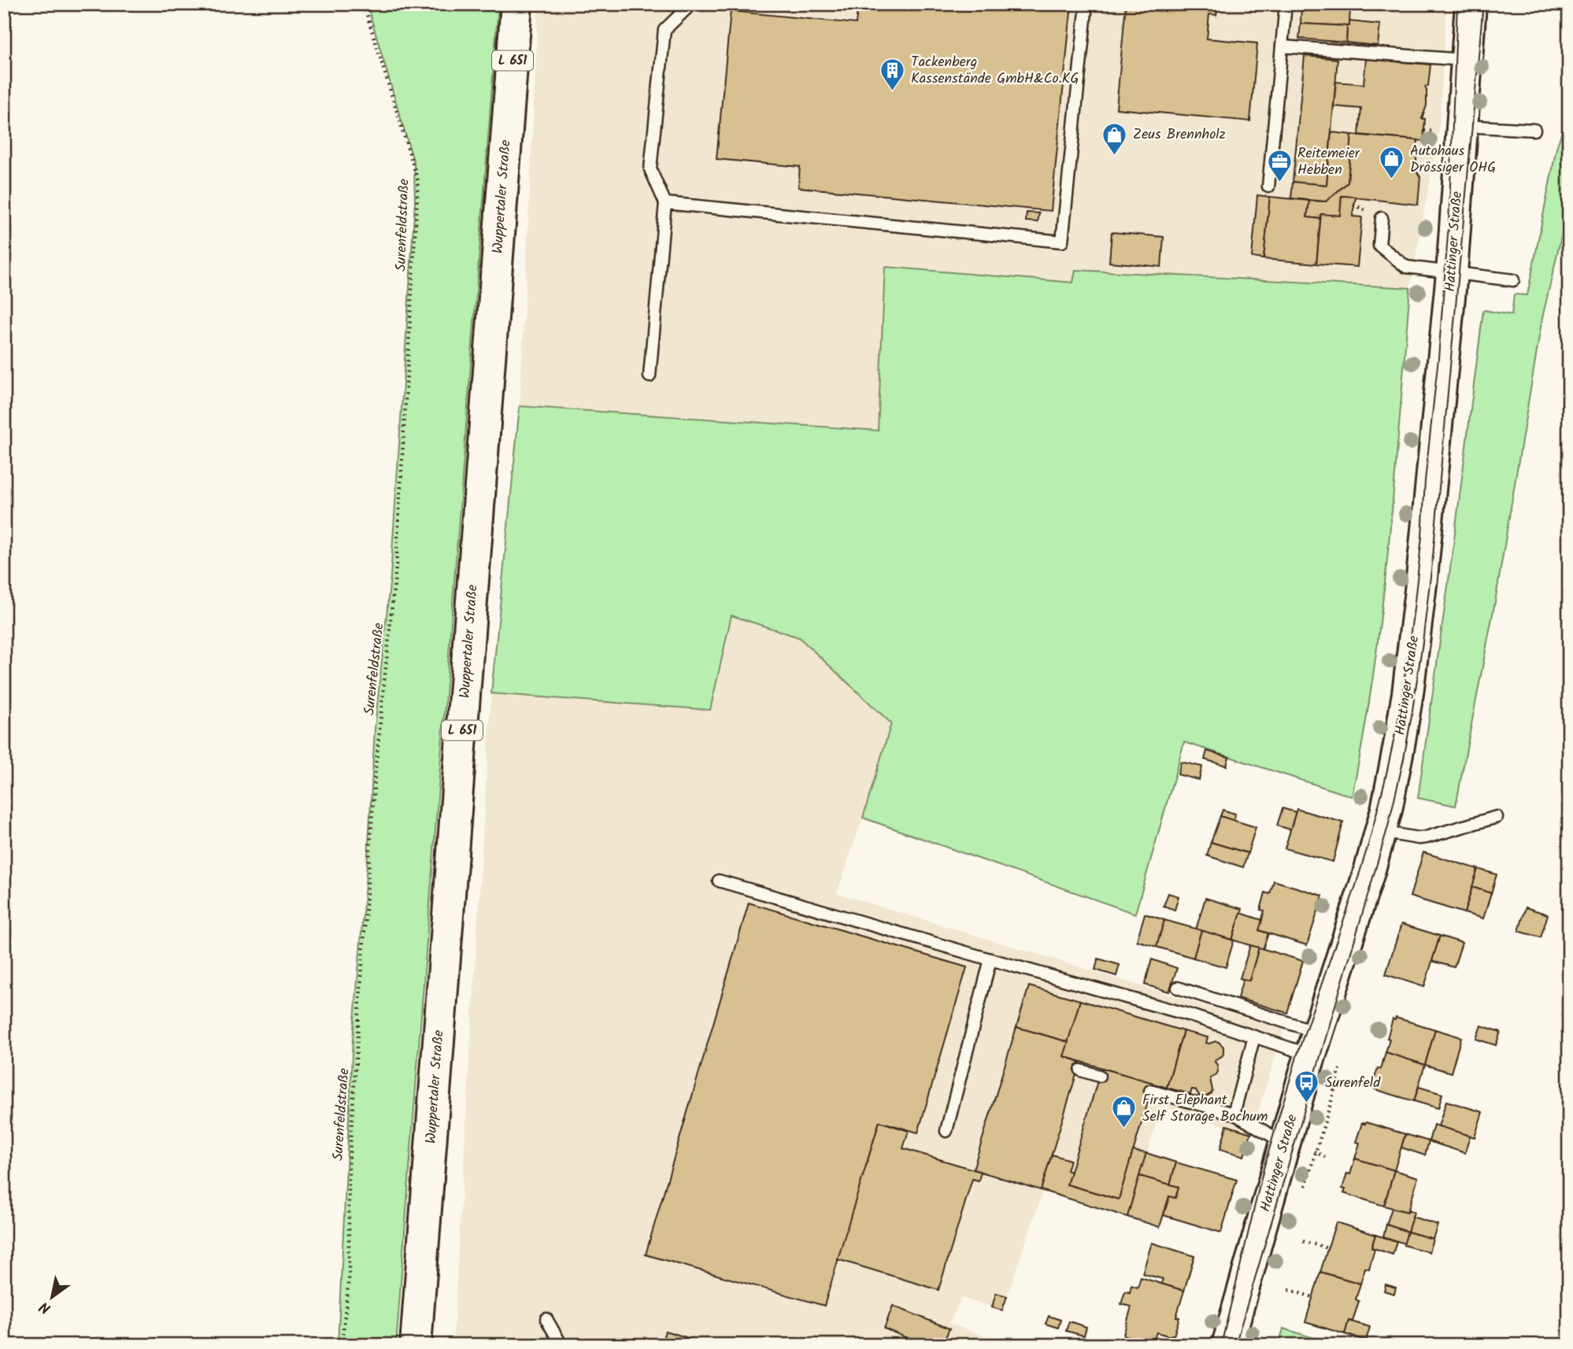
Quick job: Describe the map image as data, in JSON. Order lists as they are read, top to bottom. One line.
{"streets":{"street":["L 651","Wuppertaler Straße","Hattinger Straße"],"path":["Surenfeldstraße"]},"places":{"building":["Tackenberg Kassenstände GmbH&Co.KG"],"shop":["Zeus Brennholz","Autohaus Drössiger OHG","First Elephant Self Storage Bochum"],"office":["Reitemeier Hebben"],"bus stop":["Surenfeld"]},"north":"bottom left"}
